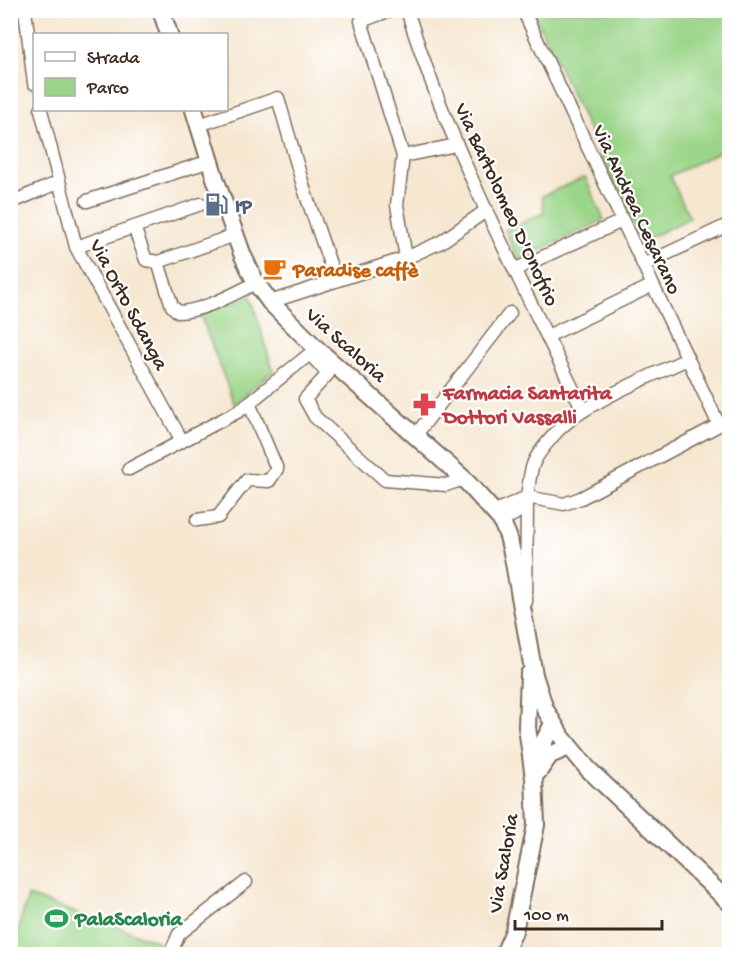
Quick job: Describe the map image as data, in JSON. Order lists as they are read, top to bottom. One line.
{"streets":{"main road":["Via Scaloria"],"street":["Via Bartolomeo D'Onofrio","Via Andrea Cesarano","Via Orto Sdanga"]},"crossings":[["Via Bartolomeo D'Onofrio","Via Scaloria"],["Via Andrea Cesarano","Via Scaloria"]],"places":{"fuel station":["IP"],"cafe":["Paradise caffè"],"pharmacy":["Farmacia Santarita Dottori Vassalli"],"sports":["PalaScaloria"]},"legend":["Strada","Parco"],"scale_bar":"100 m"}
